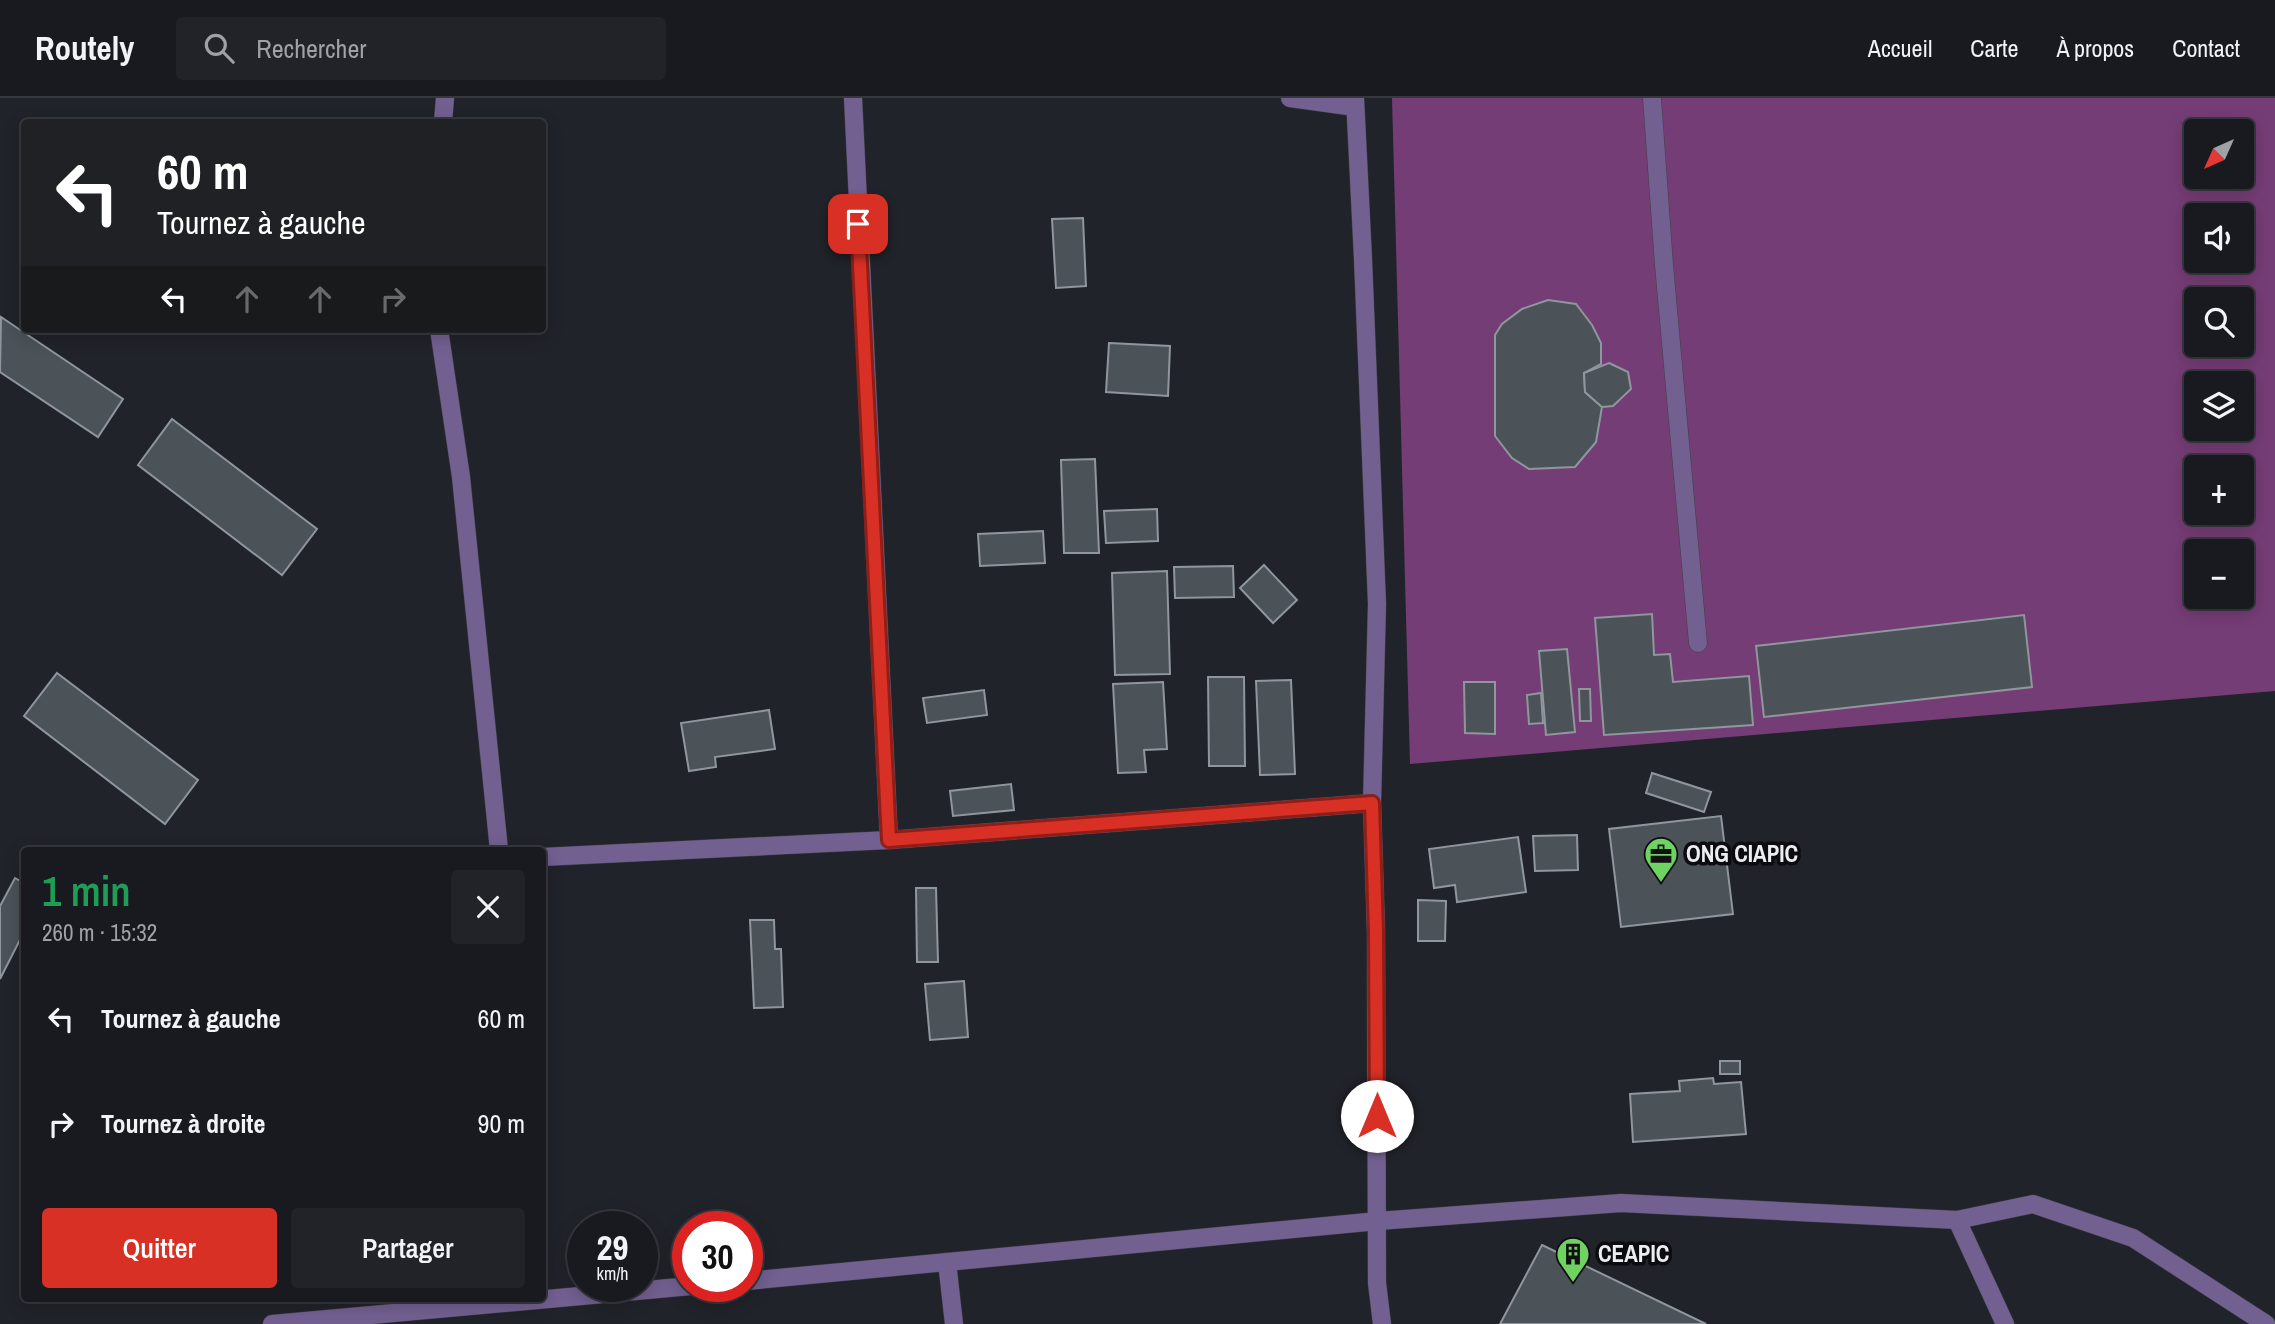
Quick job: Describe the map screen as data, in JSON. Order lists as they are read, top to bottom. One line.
{"places":{"office":["ONG CIAPIC"],"building":["CEAPIC"]},"north":"bottom left","page":{"header":"Routely","search":"Rechercher","nav":["Accueil","Carte","À propos","Contact"],"map_buttons":["+","−"],"turn":["60 m","Tournez à gauche"],"heading":["1 min","260 m · 15:32"],"list":[{"name":"Tournez à gauche","value":"60 m"},{"name":"Tournez à droite","value":"90 m"}],"buttons":["Quitter","Partager"],"speed":"29 km/h","limit":"30"}}
